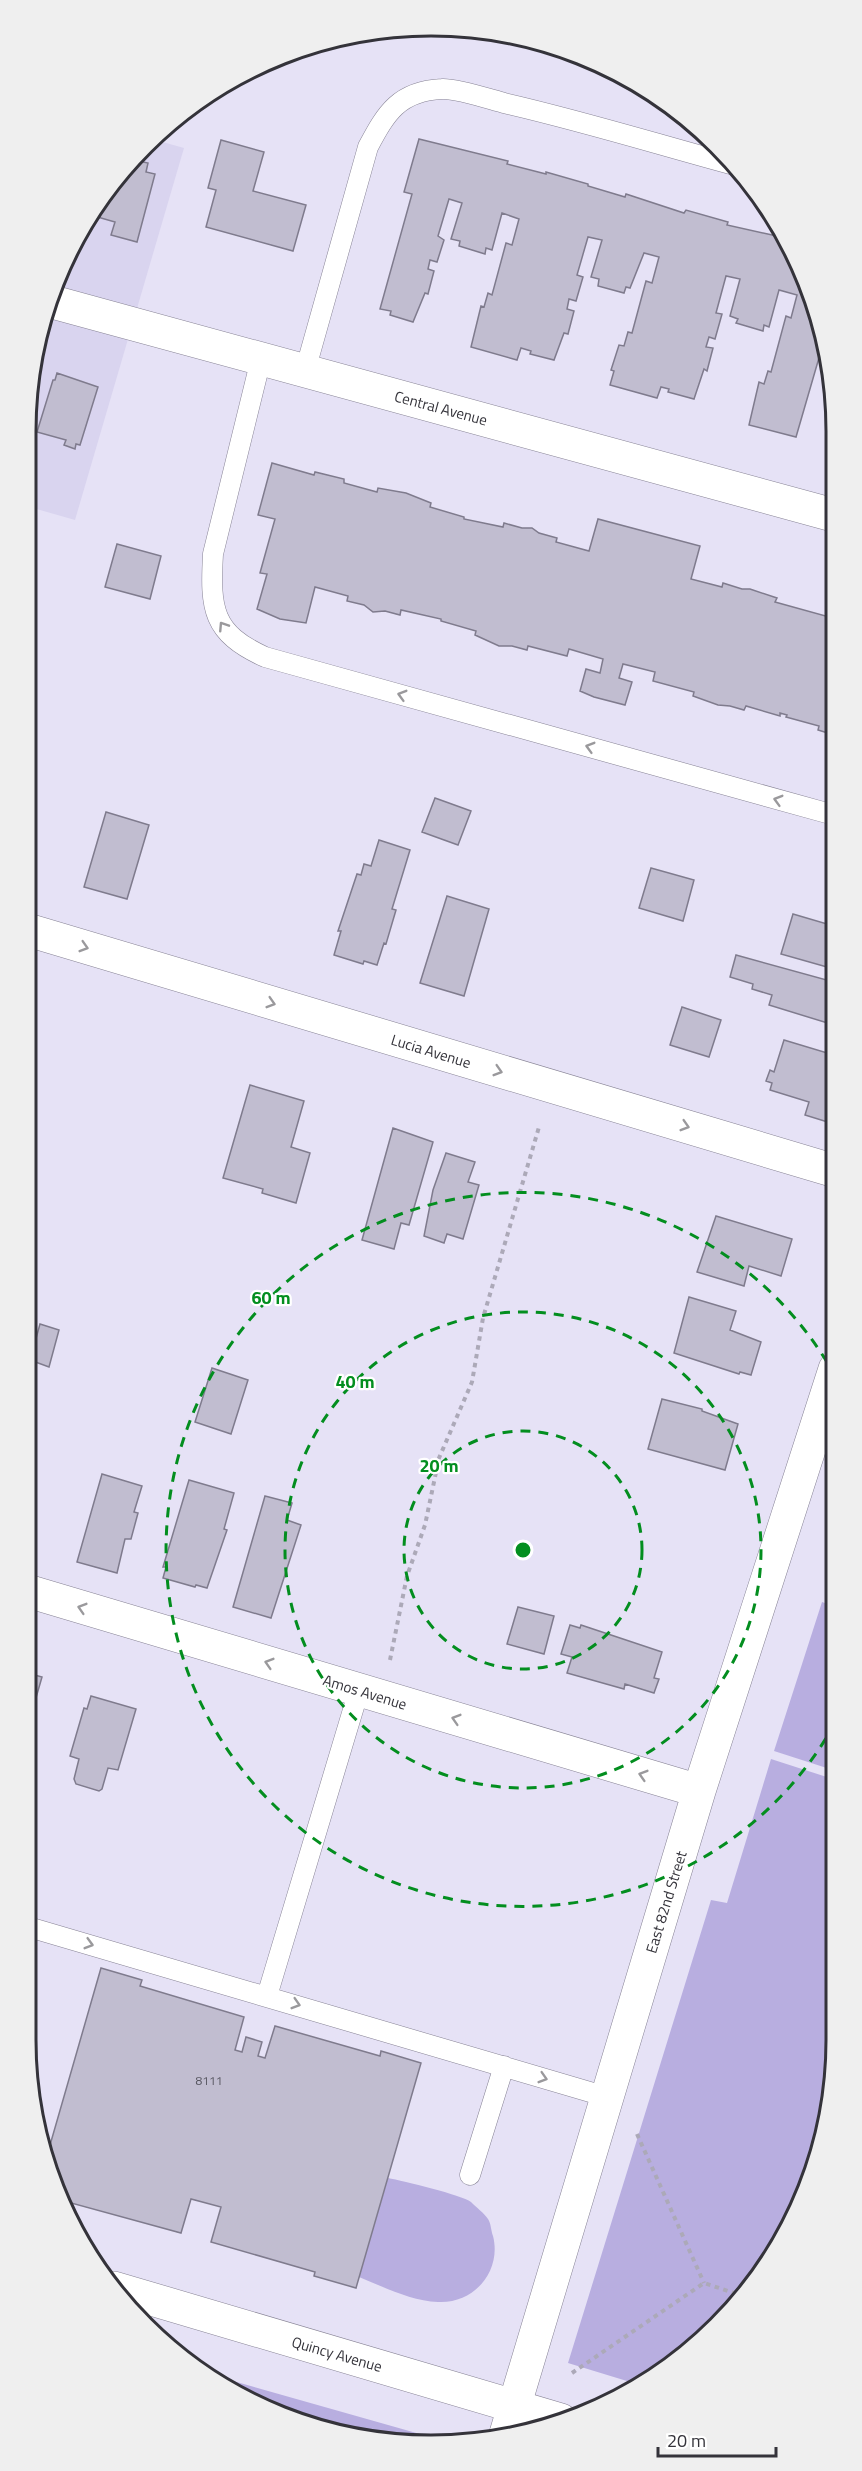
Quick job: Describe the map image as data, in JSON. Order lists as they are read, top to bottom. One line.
{"streets":{"street":["Central Avenue","Lucia Avenue","Amos Avenue","East 82nd Street","Quincy Avenue"]},"crossings":[["Amos Avenue","East 82nd Street"],["East 82nd Street","Quincy Avenue"]],"one_way":["Lucia Avenue","Amos Avenue"],"house_numbers":["8111"],"scale_bar":"20 m","rings":["60 m","40 m","20 m"]}
